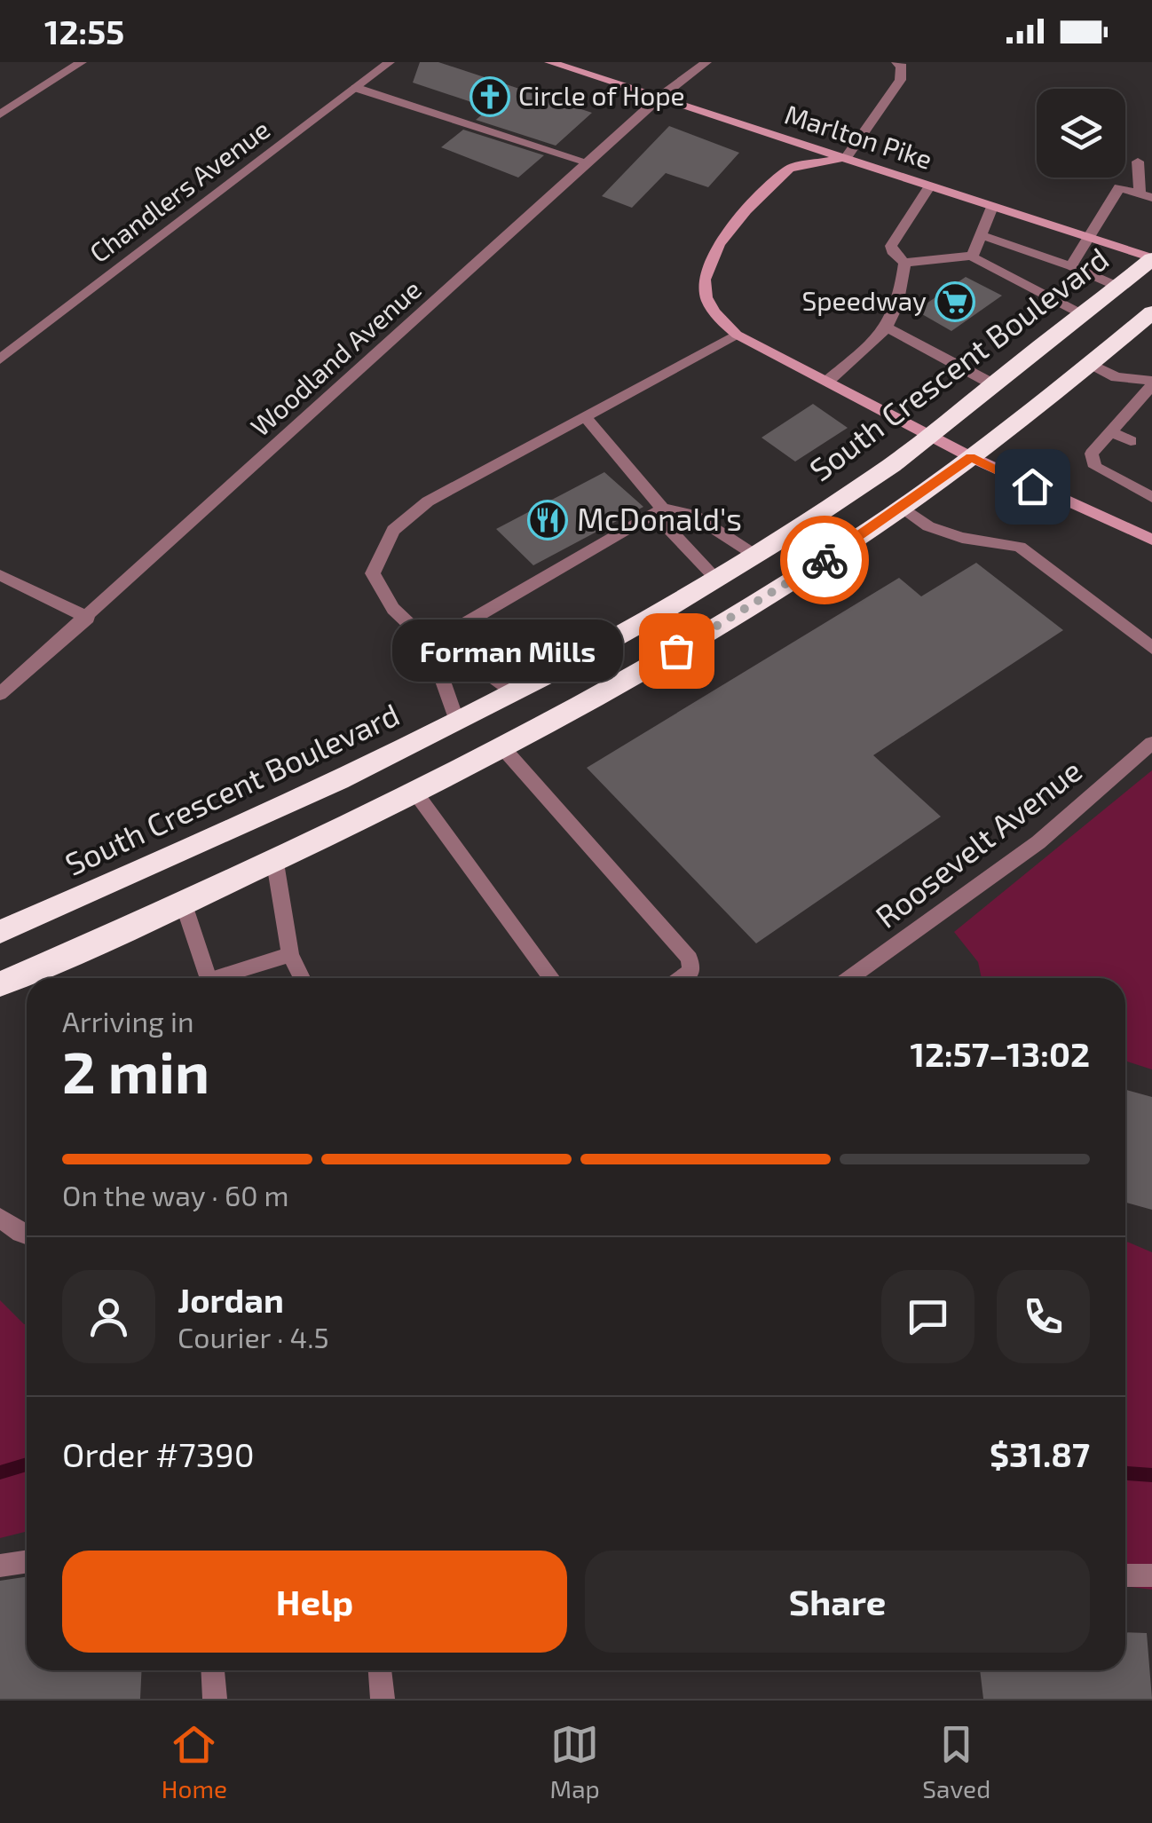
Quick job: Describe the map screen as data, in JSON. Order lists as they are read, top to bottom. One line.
{"streets":{"highway":["South Crescent Boulevard"],"main road":["Marlton Pike"],"street":["Chandlers Avenue","Woodland Avenue","Roosevelt Avenue"]},"crossings":[["Marlton Pike","Woodland Avenue"],["Marlton Pike","South Crescent Boulevard"]],"places":{"church":["Circle of Hope"],"supermarket":["Speedway"],"restaurant":["McDonald's"],"other":["Forman Mills"]},"page":{"status":"12:55","bubble":"Forman Mills","heading":["2 min","Arriving in","12:57–13:02"],"panel":["Jordan","Courier · 4.5","Order #7390","$31.87"],"bar":"On the way · 60 m","buttons":["Help","Share"],"tabs":["Home","Map","Saved"]}}
